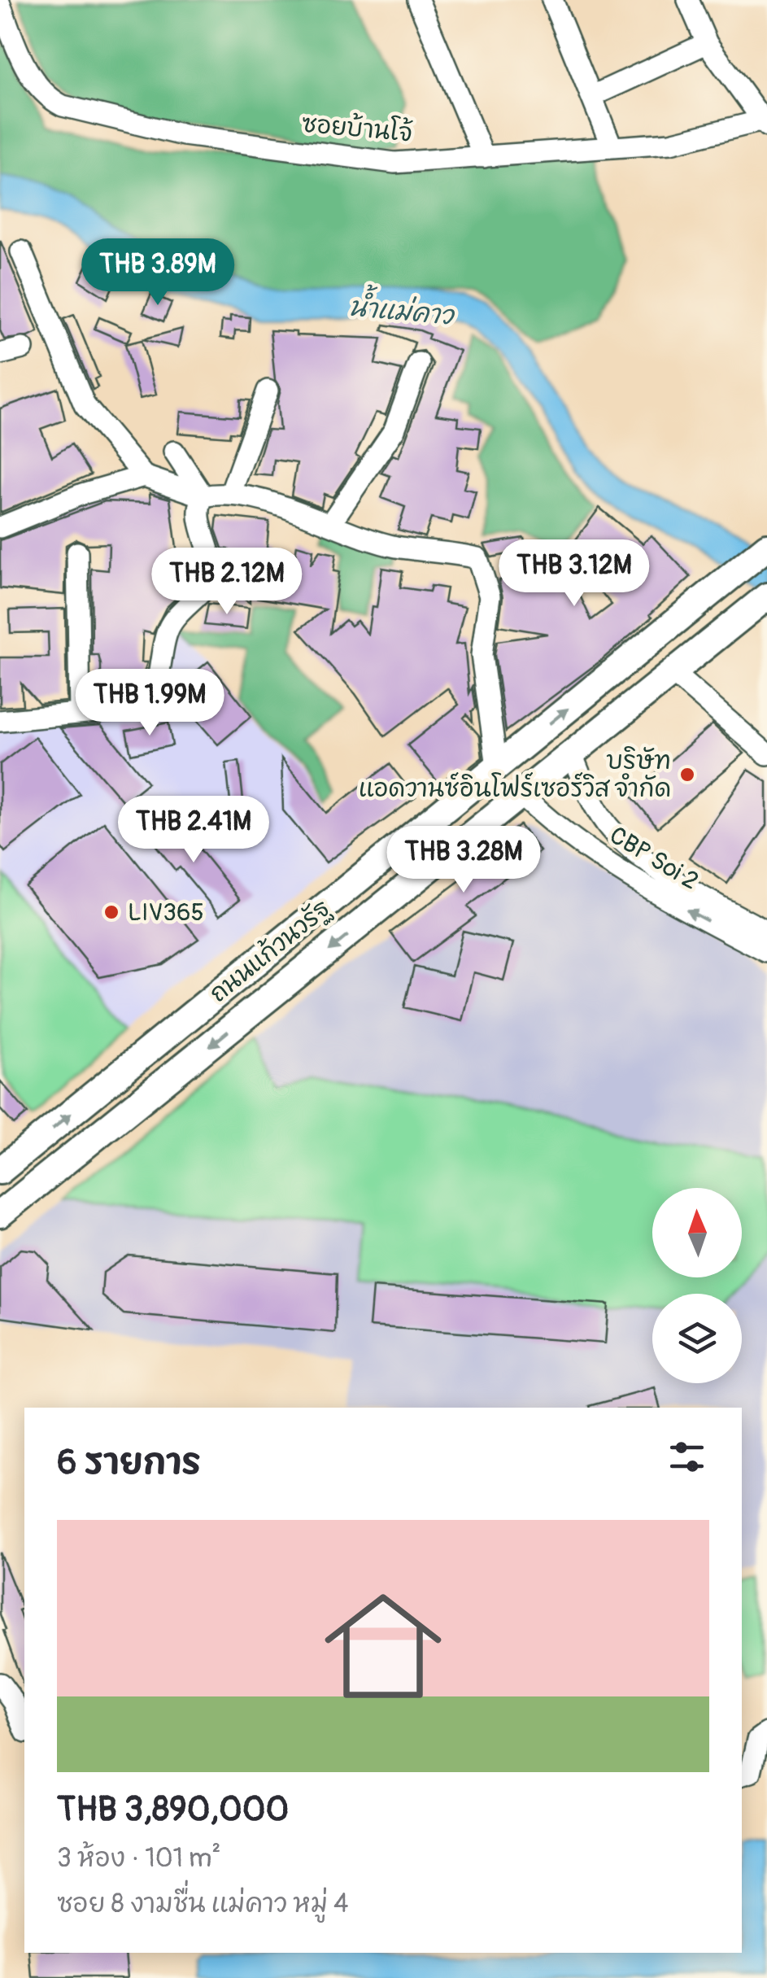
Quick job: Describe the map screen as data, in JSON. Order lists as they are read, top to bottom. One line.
{"streets":{"main road":["ถนนแก้วนวรัฐ"],"street":["ซอยบ้านโจ้","CBP Soi 2"]},"crossings":[["CBP Soi 2","ถนนแก้วนวรัฐ"]],"water":["น้ำแม่คาว"],"places":["บริษัท แอดวานซ์อินโฟร์เซอร์วิส จำกัด","LIV365"],"north":"top","page":{"price":["THB 3.89M","THB 3.12M","THB 2.12M","THB 1.99M","THB 2.41M","THB 3.28M"],"heading":"6 รายการ","list":[{"name":"THB 3,890,000","note":"3 ห้อง · 101 m² · ซอย 8 งามชื่น แม่คาว หมู่ 4"}]}}
